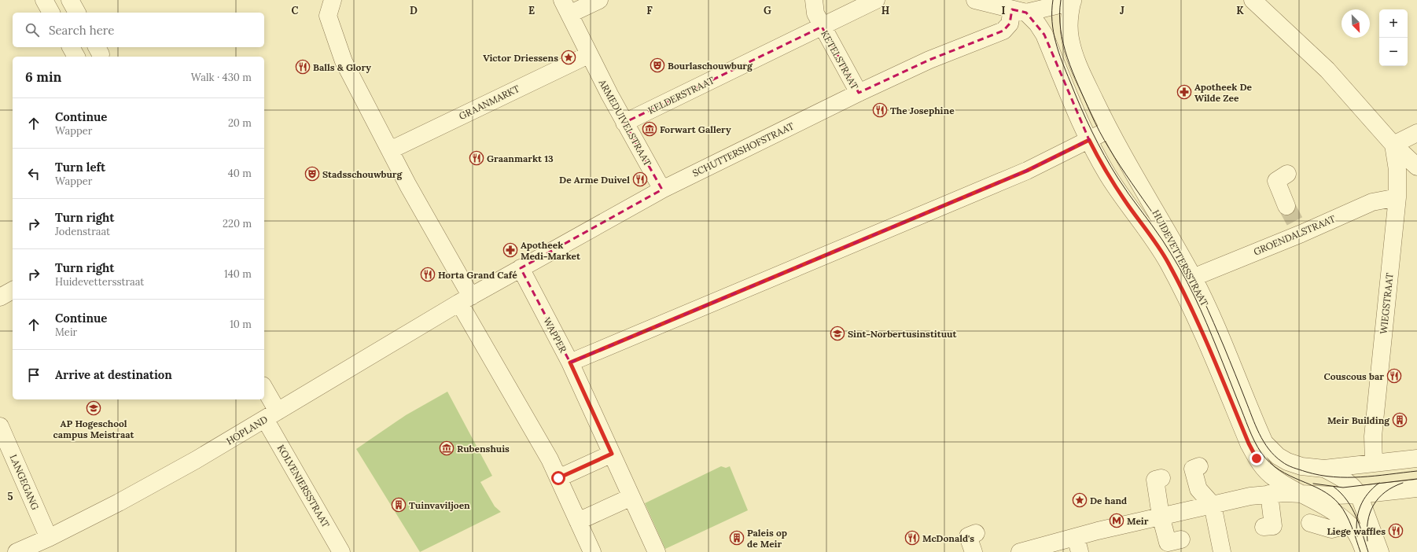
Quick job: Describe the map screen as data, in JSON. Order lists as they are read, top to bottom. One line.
{"streets":{"street":["KETELSTRAAT","KELDERSTRAAT","GRAANMARKT","ARMEDUIVELSTRAAT","SCHUTTERSHOFSTRAAT","GROENDALSTRAAT","HUIDEVETTERSSTRAAT","WIEGSTRAAT","WAPPER","HOPLAND","LANGEGANG","KOLVENIERSSTRAAT"]},"crossings":[["KETELSTRAAT","KELDERSTRAAT"],["KETELSTRAAT","SCHUTTERSHOFSTRAAT"],["KELDERSTRAAT","ARMEDUIVELSTRAAT"],["GRAANMARKT","ARMEDUIVELSTRAAT"],["ARMEDUIVELSTRAAT","SCHUTTERSHOFSTRAAT"],["SCHUTTERSHOFSTRAAT","HUIDEVETTERSSTRAAT"],["SCHUTTERSHOFSTRAAT","WAPPER"],["SCHUTTERSHOFSTRAAT","HOPLAND"],["GROENDALSTRAAT","HUIDEVETTERSSTRAAT"],["GROENDALSTRAAT","WIEGSTRAAT"],["HOPLAND","LANGEGANG"],["HOPLAND","KOLVENIERSSTRAAT"]],"places":{"place":["Victor Driessens","De hand"],"theatre":["Bourlaschouwburg","Stadsschouwburg"],"restaurant":["Balls & Glory","The Josephine","Graanmarkt 13","De Arme Duivel","Horta Grand Café","Couscous bar","Liege waffles","McDonald's"],"pharmacy":["Apotheek De Wilde Zee","Apotheek Medi-Market"],"museum":["Forwart Gallery","Rubenshuis"],"school or university":["Sint-Norbertusinstituut","AP Hogeschool campus Meistraat"],"building":["Meir Building","Tuinvaviljoen","Paleis op de Meir"],"metro station":["Meir"]},"north":"bottom right","page":{"map_buttons":["+","−"],"search":"Search here","heading":["6 min","Walk · 430 m"],"list":[["Continue","Wapper","20 m"],["Turn left","Wapper","40 m"],["Turn right","Jodenstraat","220 m"],["Turn right","Huidevettersstraat","140 m"],["Continue","Meir","10 m"],"Arrive at destination"]},"grid":{"columns":["C","D","E","F","G","H","I","J","K"],"rows":["5"]}}
